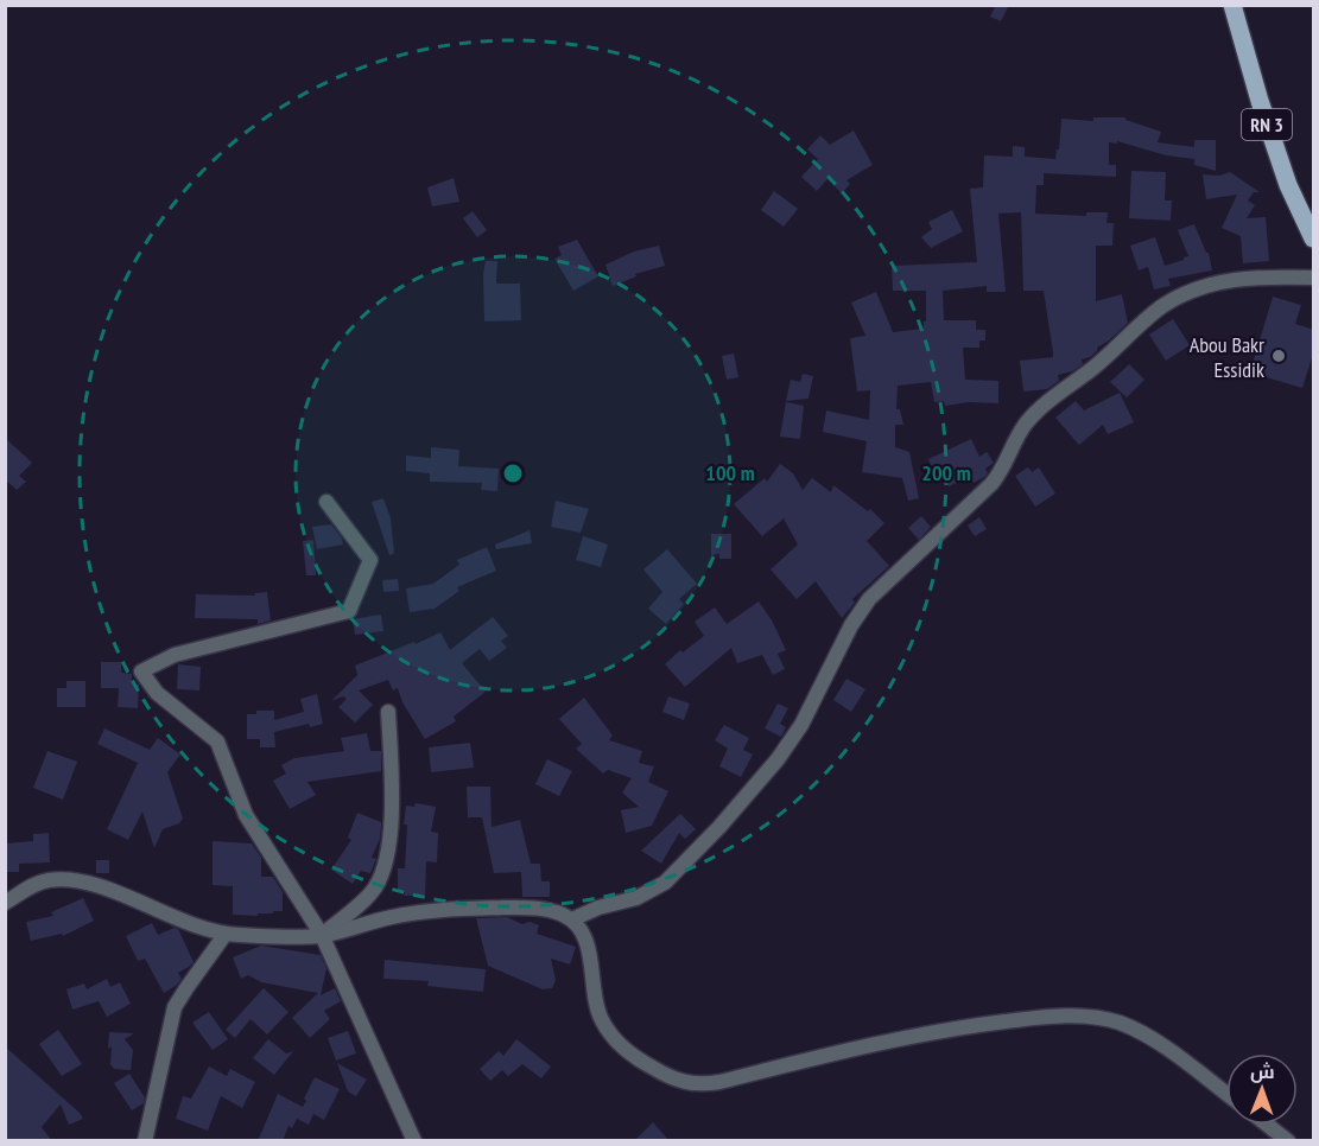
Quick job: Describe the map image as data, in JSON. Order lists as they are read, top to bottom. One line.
{"streets":{"main road":["RN 3"]},"places":["Abou Bakr Essidik"],"north":"top","rings":["100 m","200 m"]}
